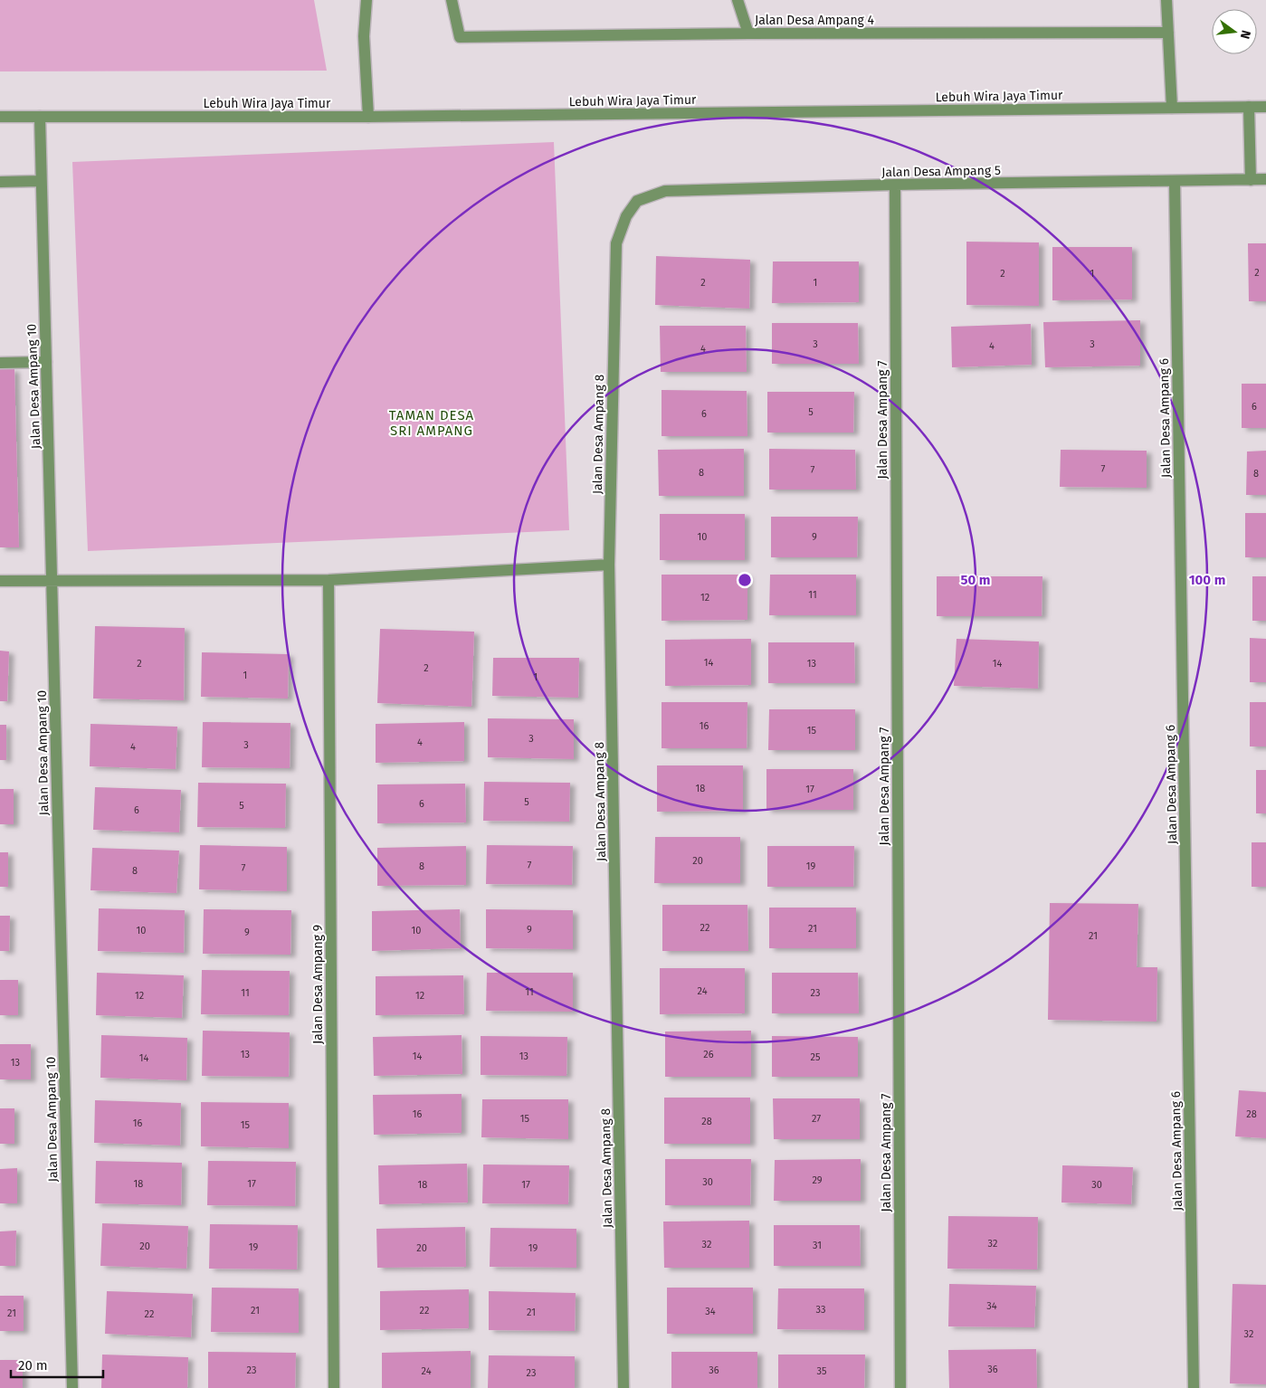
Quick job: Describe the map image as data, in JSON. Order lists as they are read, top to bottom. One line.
{"streets":{"street":["Jalan Desa Ampang 4","Lebuh Wira Jaya Timur","Jalan Desa Ampang 5","Jalan Desa Ampang 10","Jalan Desa Ampang 6","Jalan Desa Ampang 7","Jalan Desa Ampang 8","Jalan Desa Ampang 9"]},"crossings":[["Lebuh Wira Jaya Timur","Jalan Desa Ampang 10"],["Jalan Desa Ampang 5","Jalan Desa Ampang 6"],["Jalan Desa Ampang 5","Jalan Desa Ampang 7"],["Jalan Desa Ampang 5","Jalan Desa Ampang 8"]],"districts":["TAMAN DESA SRI AMPANG"],"house_numbers":["2","2","1","2","1","3","3","4","4","6","5","6","7","7","8","8","10","9","11","12","14","2","13","14","2","1","1","16","15","3","4","3","4","18","17","5","6","5","6","20","7","8","19","7","8","22","21","9","10","10","9","21","24","11","11","23","12","12","13","26","14","13","25","14","13","16","28","15","27","28","16","15","29","30","18","17","18","17","30","32","32","31","20","19","20","19","34","33","21","22","34","21","21","22","32","36","23","36","24","35","23"],"scale_bar":"20 m","north":"right","rings":["50 m","100 m"]}
